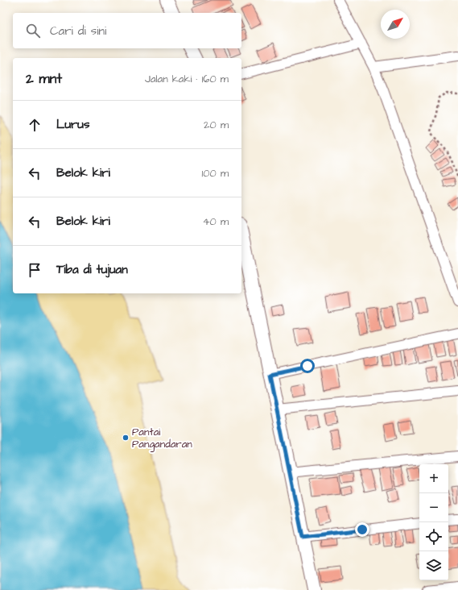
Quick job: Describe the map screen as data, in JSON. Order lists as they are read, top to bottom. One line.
{"places":["Pantai Pangandaran"],"north":"top right","page":{"search":"Cari di sini","heading":["2 mnt","Jalan kaki · 160 m"],"list":[["Lurus","20 m"],["Belok kiri","100 m"],["Belok kiri","40 m"],"Tiba di tujuan"],"map_buttons":["+","−"]}}
